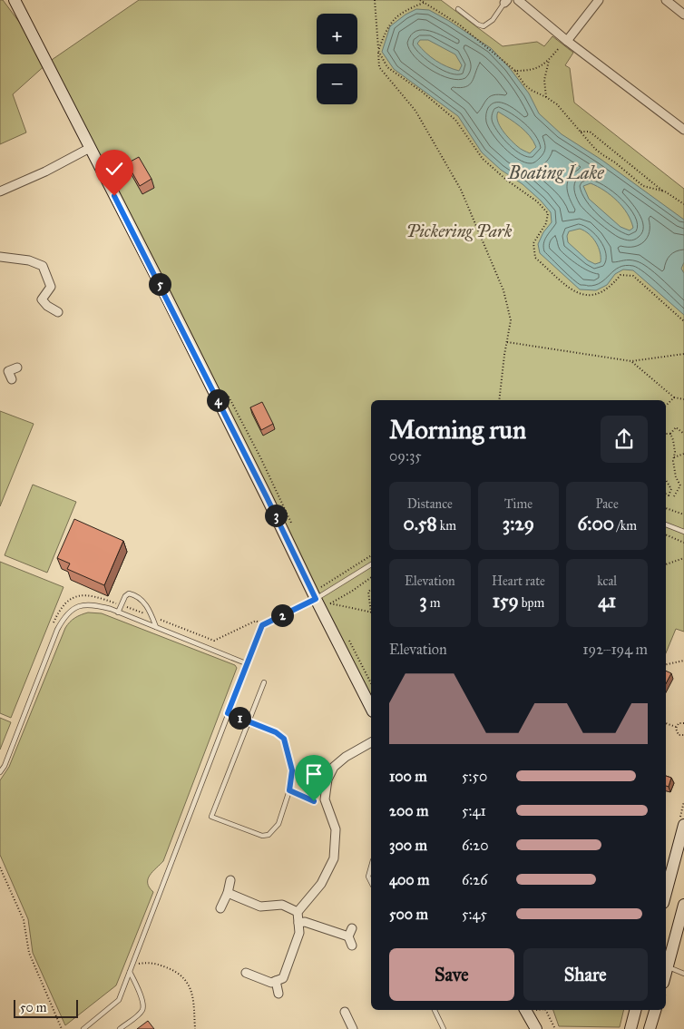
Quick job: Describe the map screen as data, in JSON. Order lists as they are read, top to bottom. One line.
{"water":["Boating Lake"],"parks":["Pickering Park"],"scale_bar":"50 m","page":{"map_buttons":["+","−"],"pins":["5","4","3","2","1"],"heading":["Morning run","09:35"],"stats":[["Distance","0.58 km"],["Time","3:29"],["Pace","6:00 /km"],["Elevation","3 m"],["Heart rate","159 bpm"],["kcal","41"]],"chart":["Elevation","192–194 m"],"list":[{"name":"100 m","note":"5:50"},{"name":"200 m","note":"5:41"},{"name":"300 m","note":"6:20"},{"name":"400 m","note":"6:26"},{"name":"500 m","note":"5:45"}],"buttons":["Save","Share"],"scale":"50 m"}}
